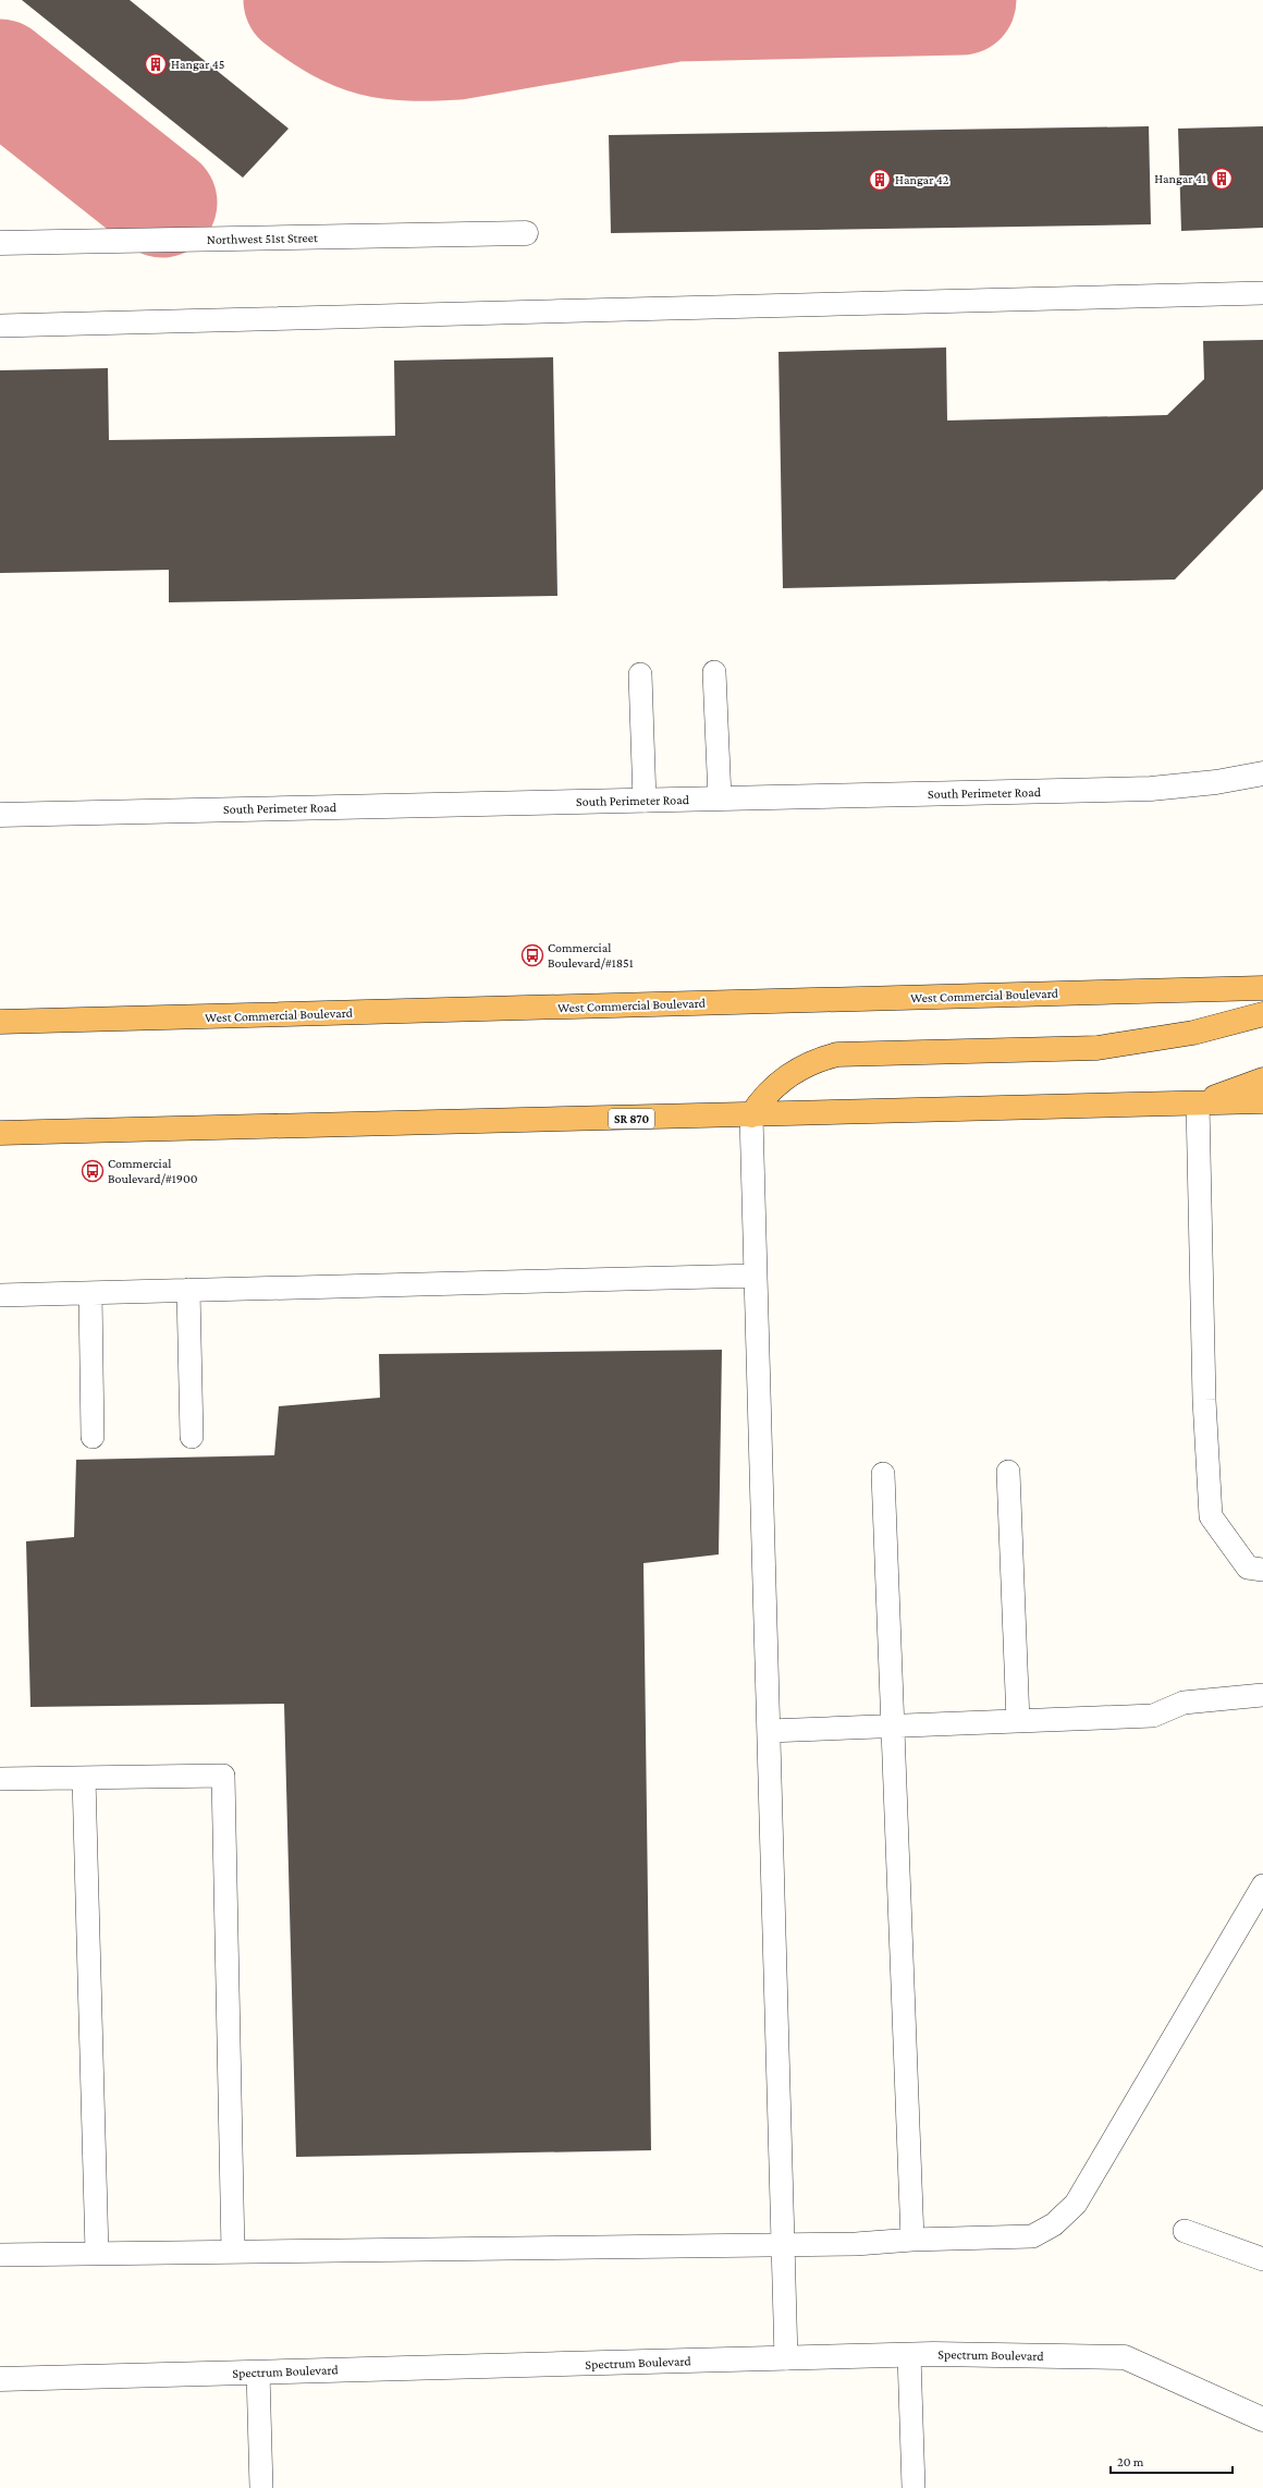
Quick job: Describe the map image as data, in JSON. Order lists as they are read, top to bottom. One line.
{"streets":{"highway":["West Commercial Boulevard","SR 870"],"street":["Northwest 51st Street","South Perimeter Road","Spectrum Boulevard"]},"places":{"building":["Hangar 45","Hangar 41","Hangar 42"],"bus stop":["Commercial Boulevard/#1851","Commercial Boulevard/#1900"]},"scale_bar":"20 m"}
